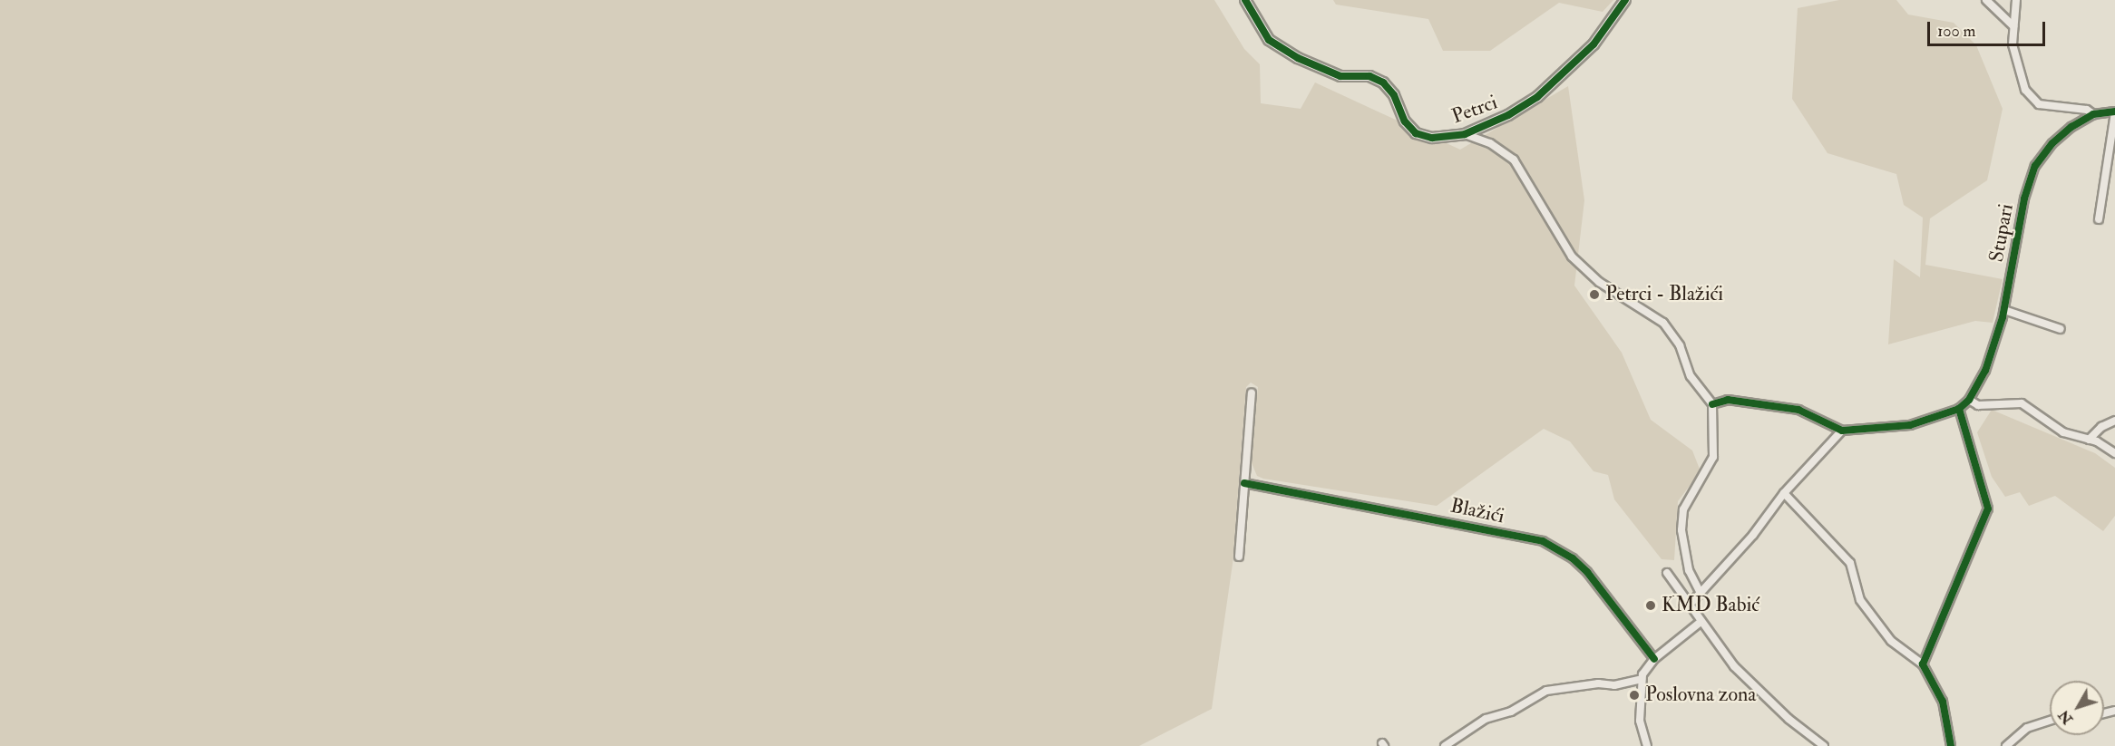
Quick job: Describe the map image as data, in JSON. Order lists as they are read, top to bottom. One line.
{"streets":{"street":["Petrci","Stupari","Blažići"]},"places":["Petrci - Blažići","KMD Babić","Poslovna zona"],"scale_bar":"100 m","north":"bottom left"}
